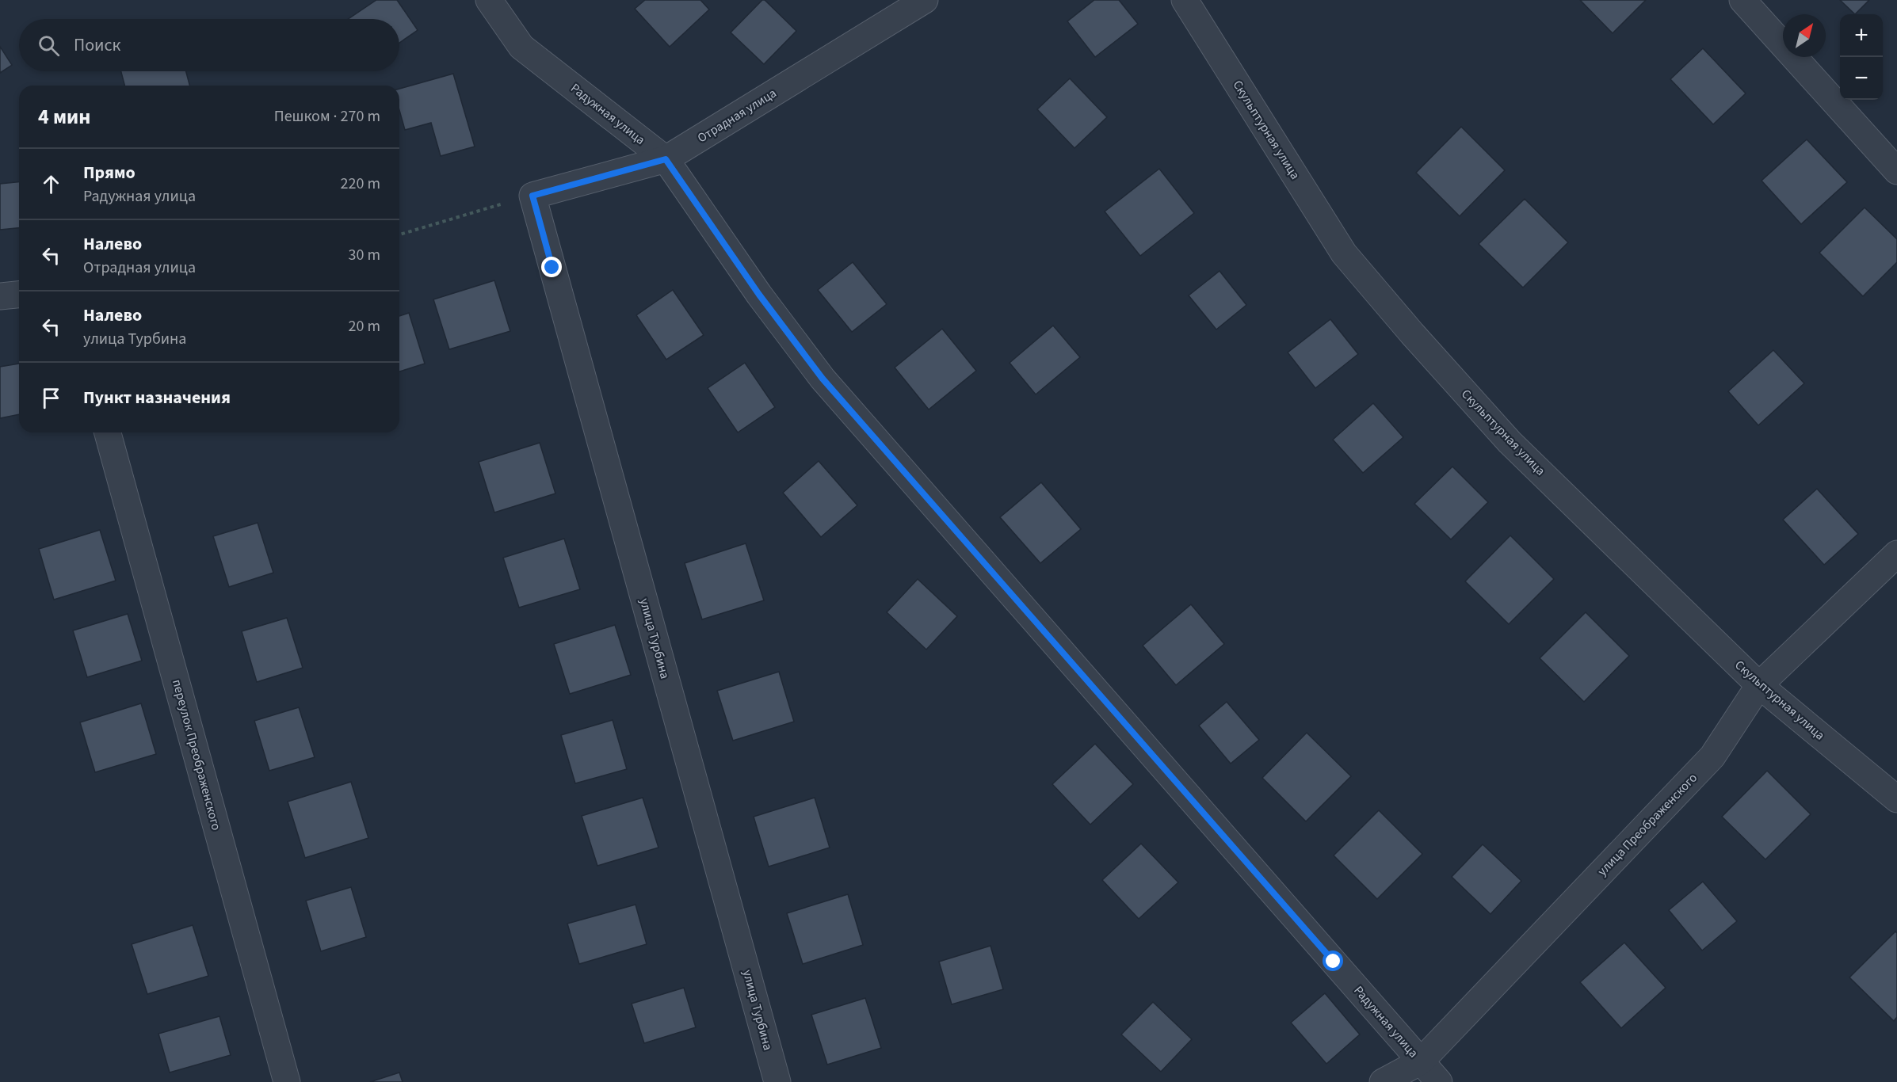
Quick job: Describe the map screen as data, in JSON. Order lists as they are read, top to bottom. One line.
{"streets":{"street":["Радужная улица","Отрадная улица","Скульптурная улица","улица Турбина","переулок Преображенского","улица Преображенского"]},"crossings":[["Радужная улица","Отрадная улица"],["Радужная улица","улица Преображенского"],["Отрадная улица","улица Турбина"],["Скульптурная улица","улица Преображенского"]],"north":"top right","page":{"map_buttons":["+","−"],"search":"Поиск","heading":["4 мин","Пешком · 270 m"],"list":[["Прямо","Радужная улица","220 m"],["Налево","Отрадная улица","30 m"],["Налево","улица Турбина","20 m"],"Пункт назначения"]}}
